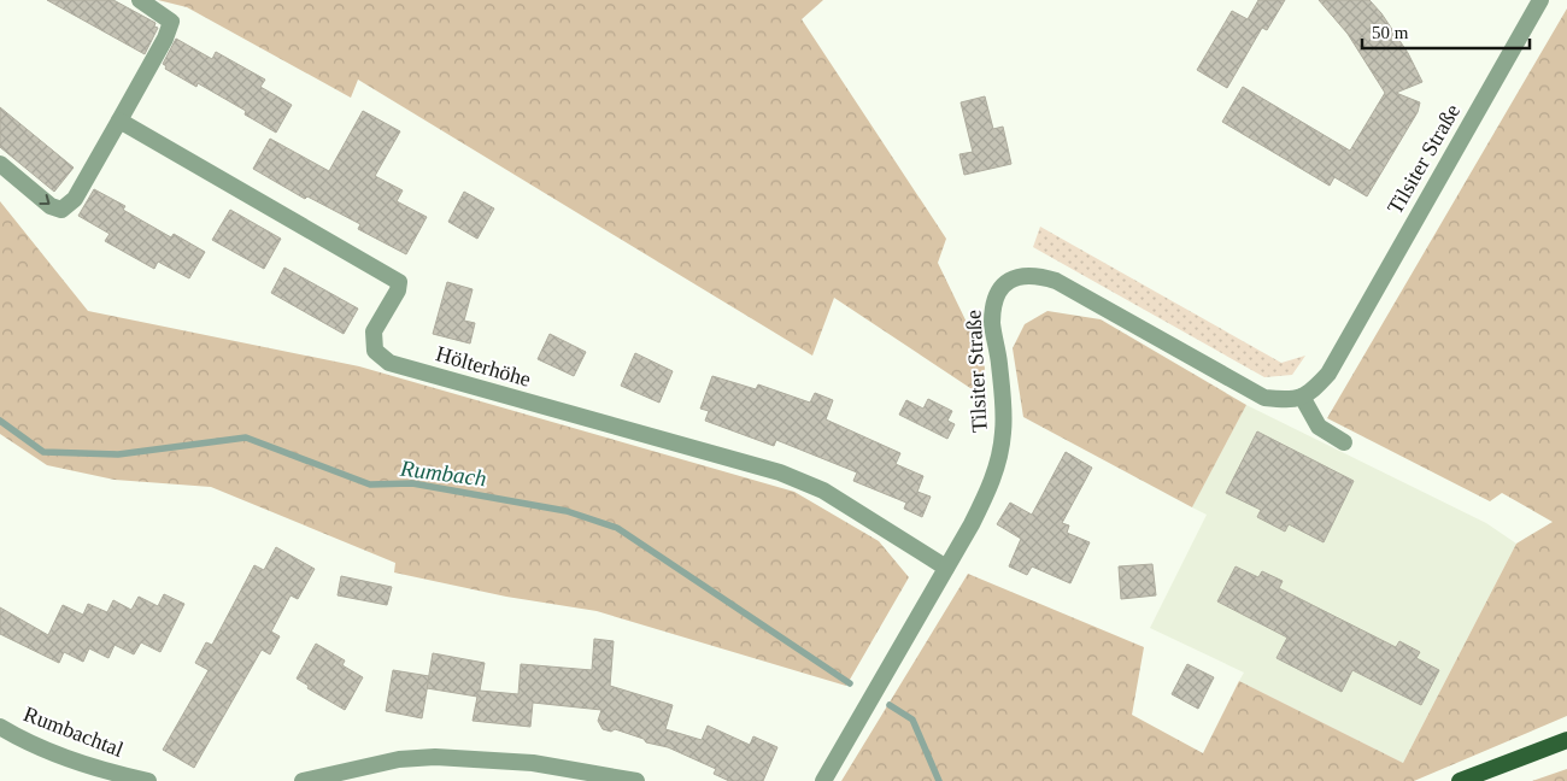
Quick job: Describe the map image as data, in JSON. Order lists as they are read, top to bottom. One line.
{"streets":{"street":["Tilsiter Straße","Hölterhöhe","Rumbachtal"]},"crossings":[["Tilsiter Straße","Hölterhöhe"]],"water":["Rumbach"],"scale_bar":"50 m"}
